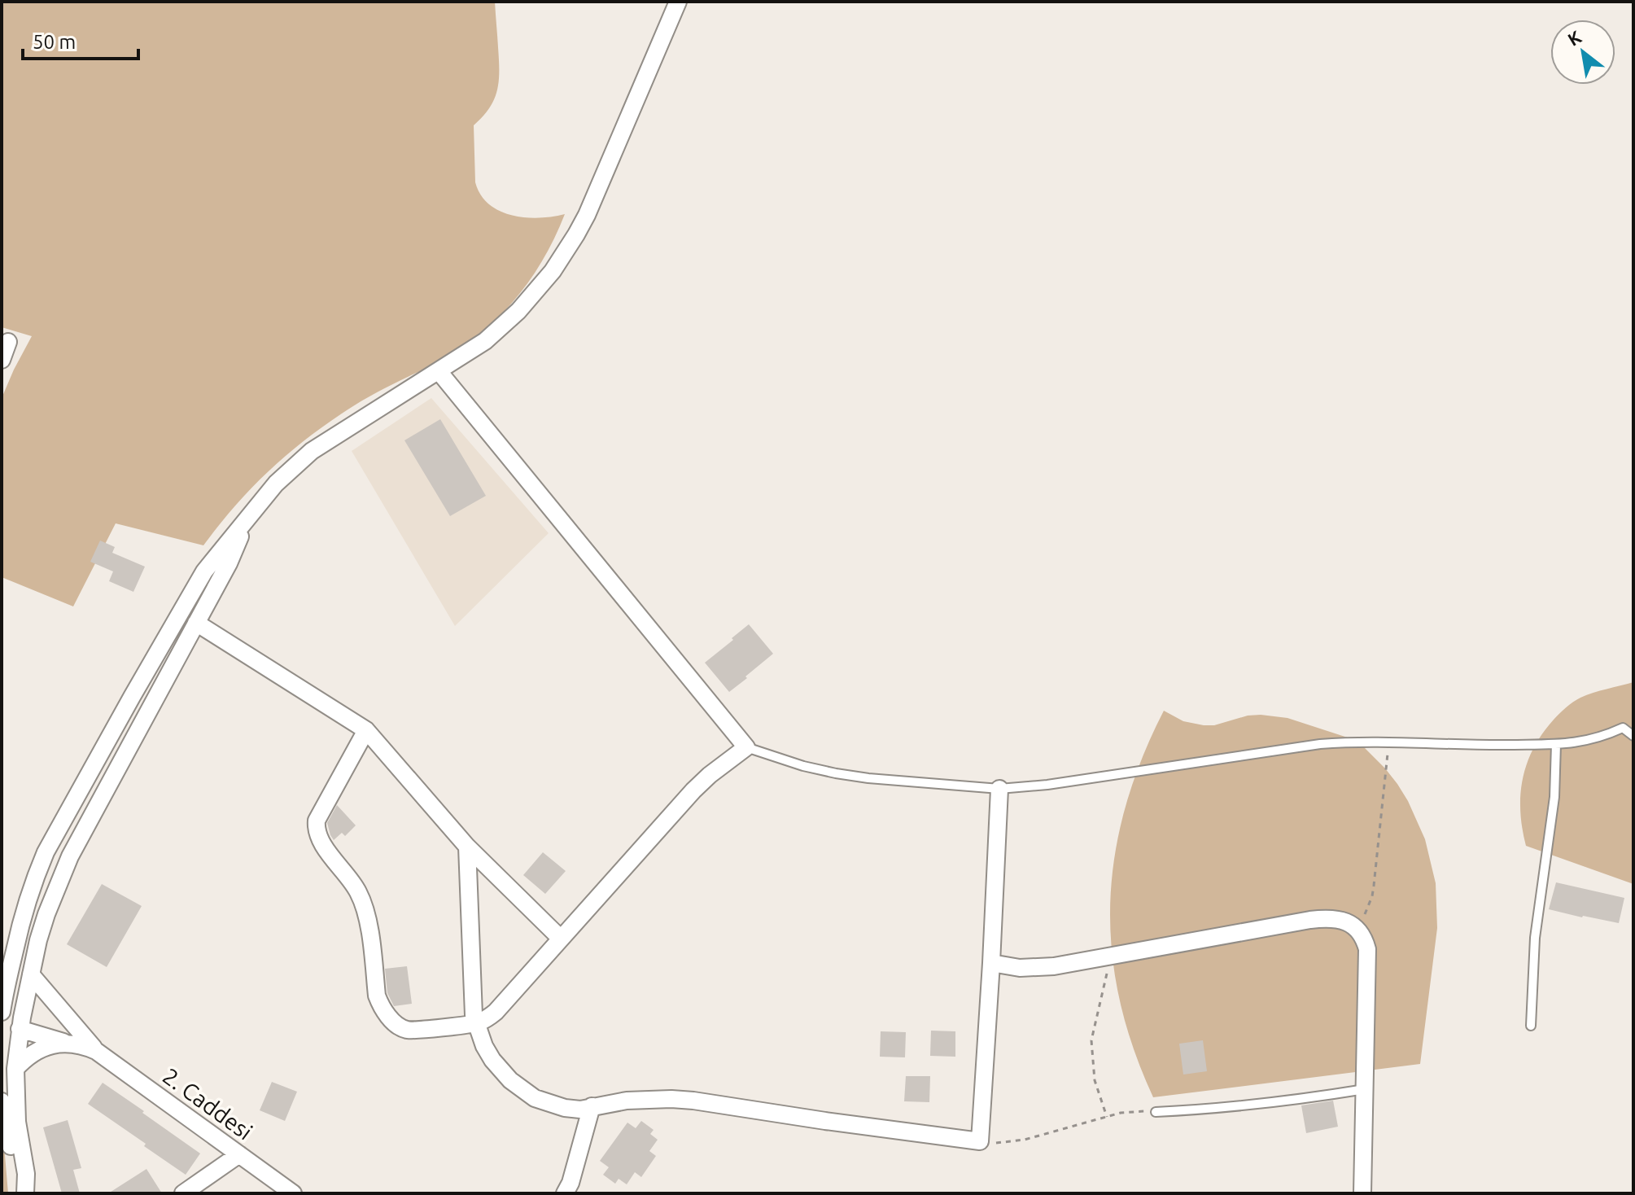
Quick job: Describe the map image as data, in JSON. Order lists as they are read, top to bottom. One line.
{"streets":{"street":["2. Caddesi"]},"scale_bar":"50 m","north":"top left"}
